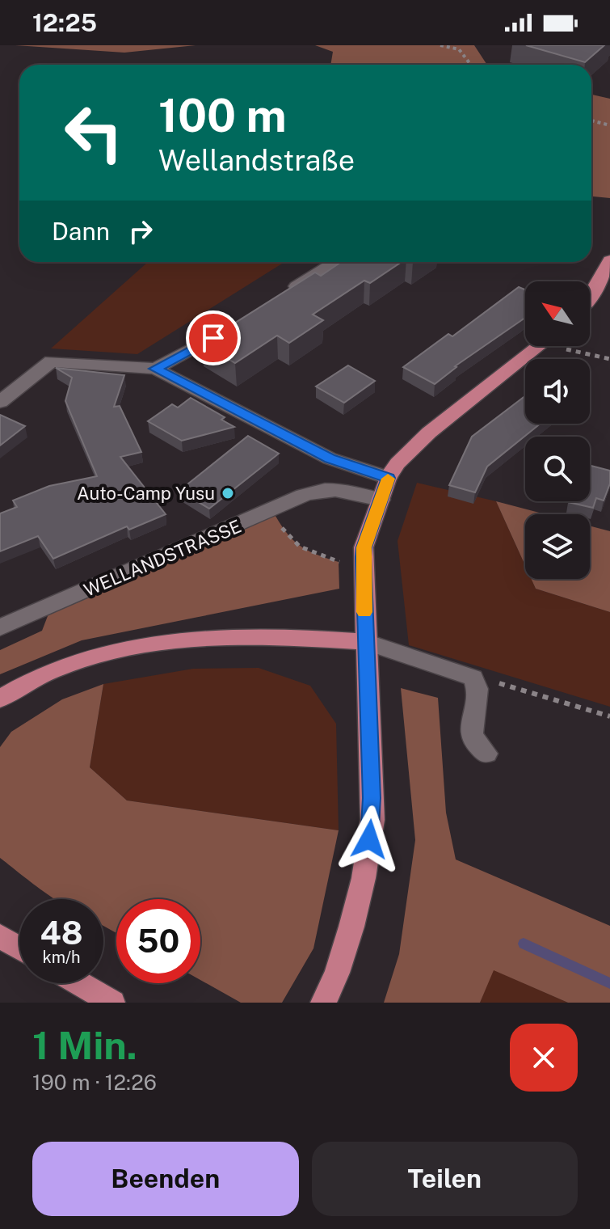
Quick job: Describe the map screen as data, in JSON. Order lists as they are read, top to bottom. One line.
{"streets":{"street":["WELLANDSTRASSE"]},"places":["Auto-Camp Yusu"],"north":"top left","page":{"status":"12:25","turn":["100 m","Wellandstraße"],"then":"Dann","speed":"48 km/h","limit":"50","heading":["1 Min.","190 m · 12:26"],"buttons":["Beenden","Teilen"]}}
